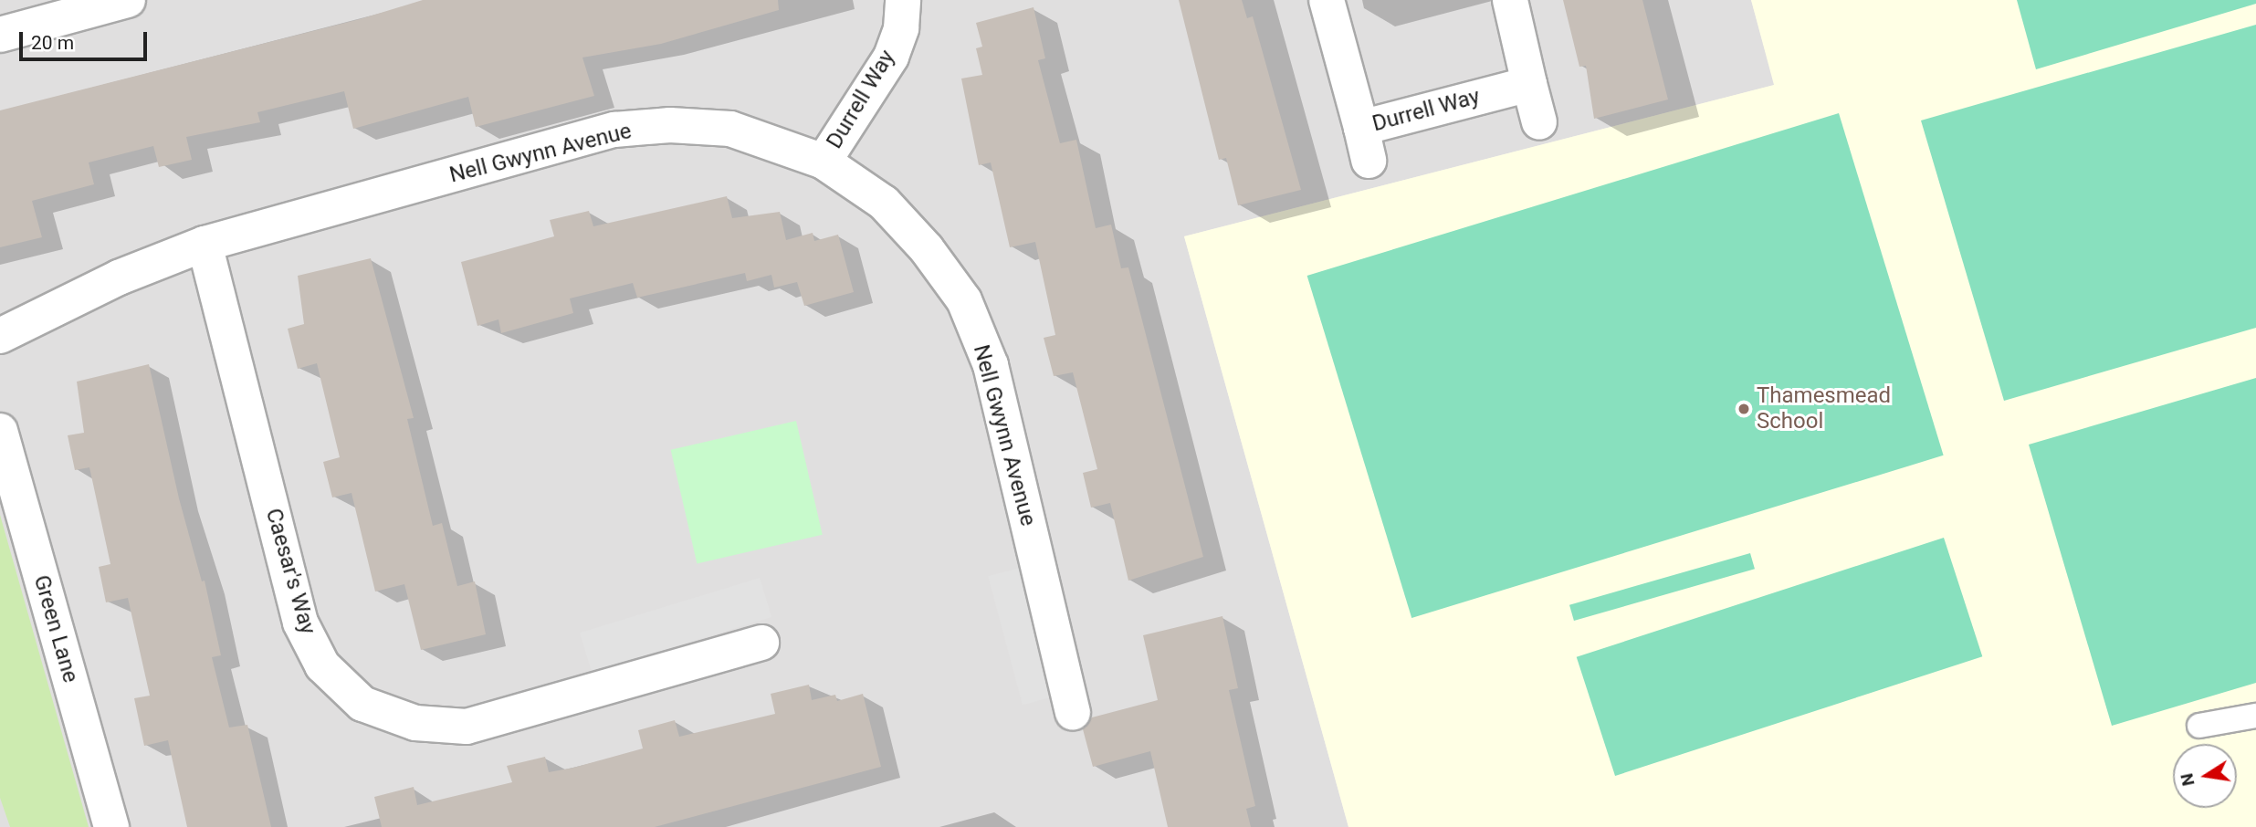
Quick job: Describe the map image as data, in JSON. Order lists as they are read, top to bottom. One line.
{"streets":{"street":["Durrell Way","Nell Gwynn Avenue","Caesar's Way","Green Lane"]},"crossings":[["Durrell Way","Nell Gwynn Avenue"],["Nell Gwynn Avenue","Caesar's Way"]],"places":["Thamesmead School"],"scale_bar":"20 m","north":"left"}
